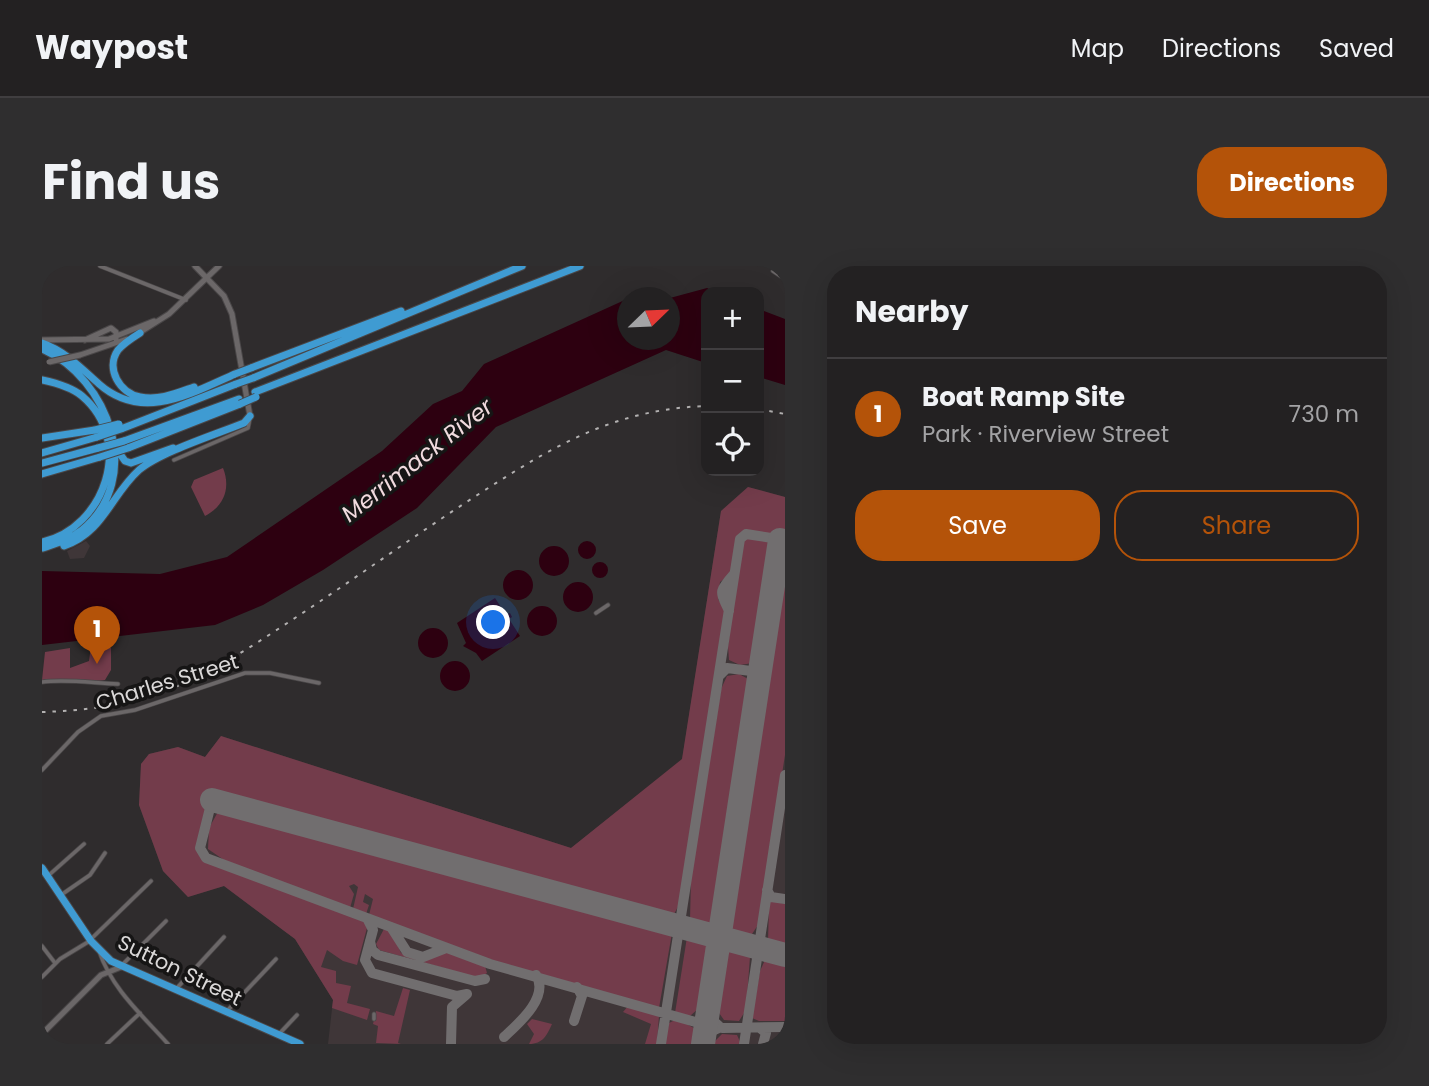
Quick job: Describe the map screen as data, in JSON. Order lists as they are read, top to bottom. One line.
{"streets":{"highway":["Sutton Street"],"street":["Charles Street"]},"water":["Merrimack River"],"north":"top right","page":{"header":"Waypost","nav":["Map","Directions","Saved"],"title":"Find us","buttons":["Directions",["Save","Share"]],"heading":"Nearby","map_buttons":["+","−"],"list":[{"mark":"1","name":"Boat Ramp Site","note":"Park · Riverview Street","value":"730 m"}],"pins":"1"}}
